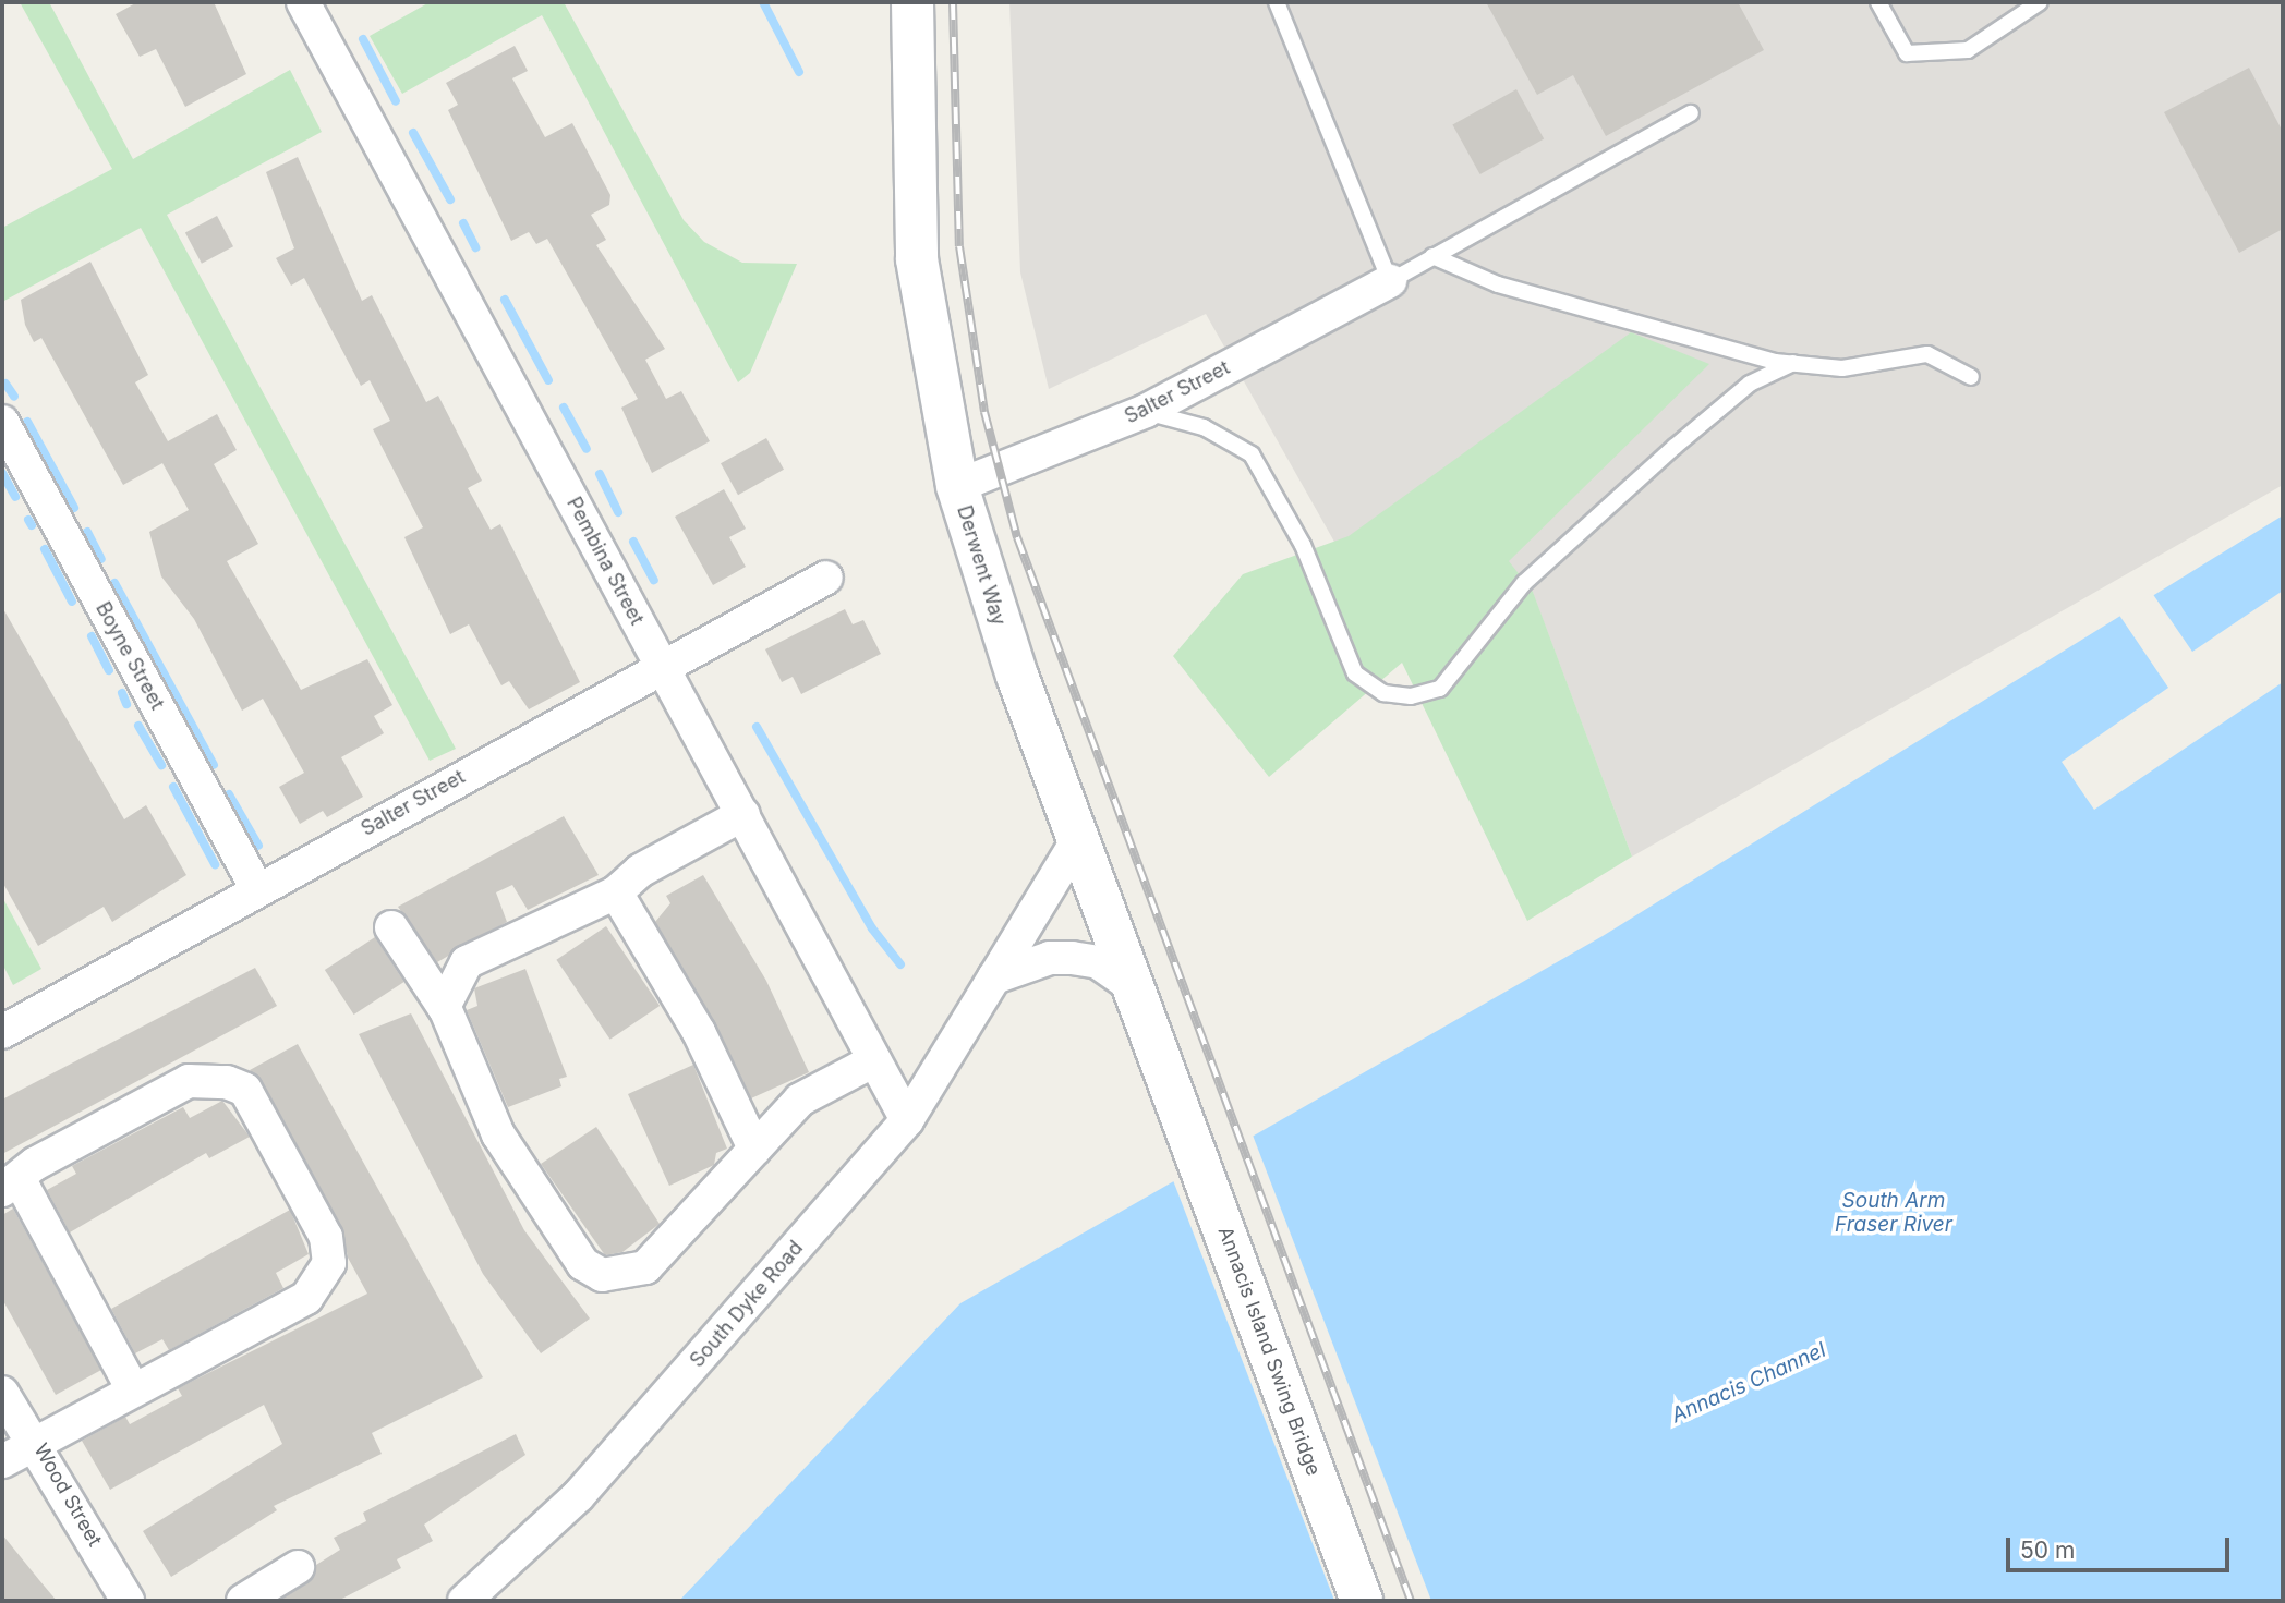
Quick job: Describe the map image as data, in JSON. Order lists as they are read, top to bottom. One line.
{"streets":{"main road":["Derwent Way","Annacis Island Swing Bridge"],"street":["Salter Street","Pembina Street","Boyne Street","South Dyke Road","Wood Street"]},"crossings":[["Salter Street","Pembina Street"],["Salter Street","Derwent Way"],["Salter Street","Boyne Street"],["Pembina Street","South Dyke Road"],["Derwent Way","South Dyke Road"],["Derwent Way","Annacis Island Swing Bridge"]],"water":["South Arm Fraser River","Annacis Channel"],"scale_bar":"50 m"}
